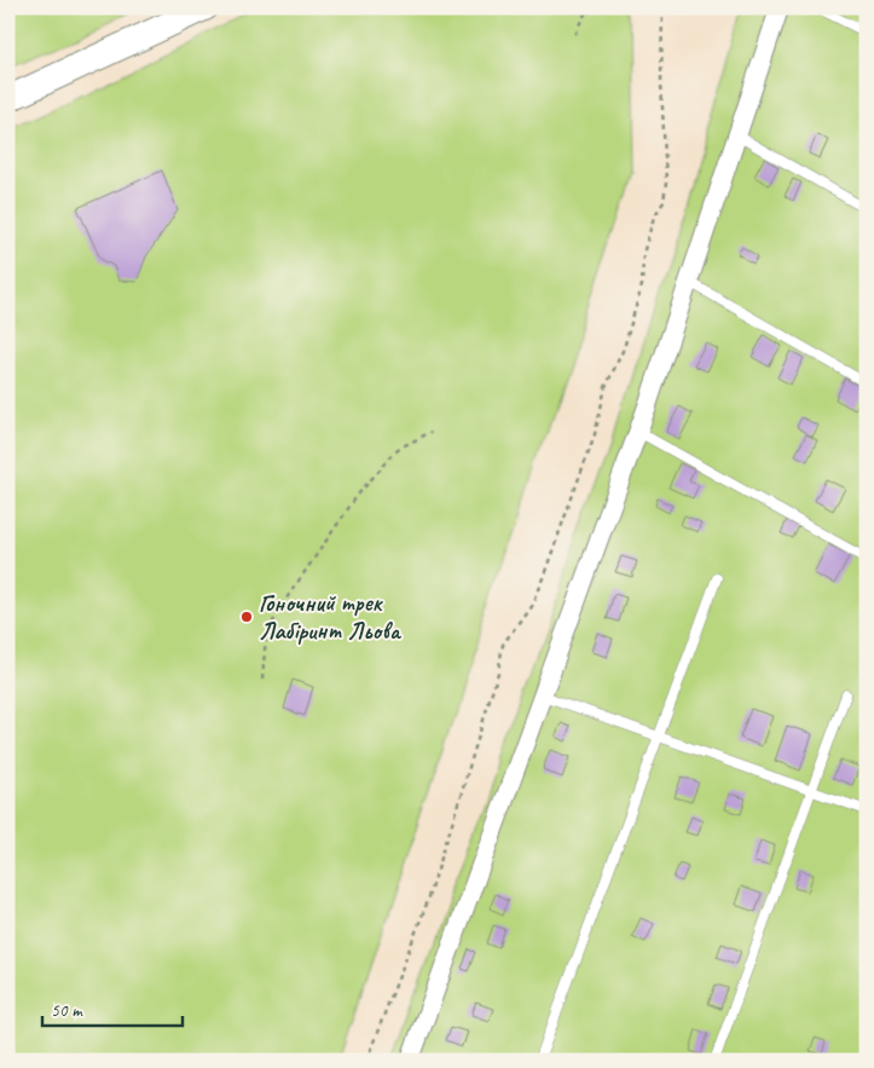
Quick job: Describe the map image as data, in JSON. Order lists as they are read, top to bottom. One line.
{"places":["Гоночний трек Лабіринт Льова"],"scale_bar":"50 m"}
